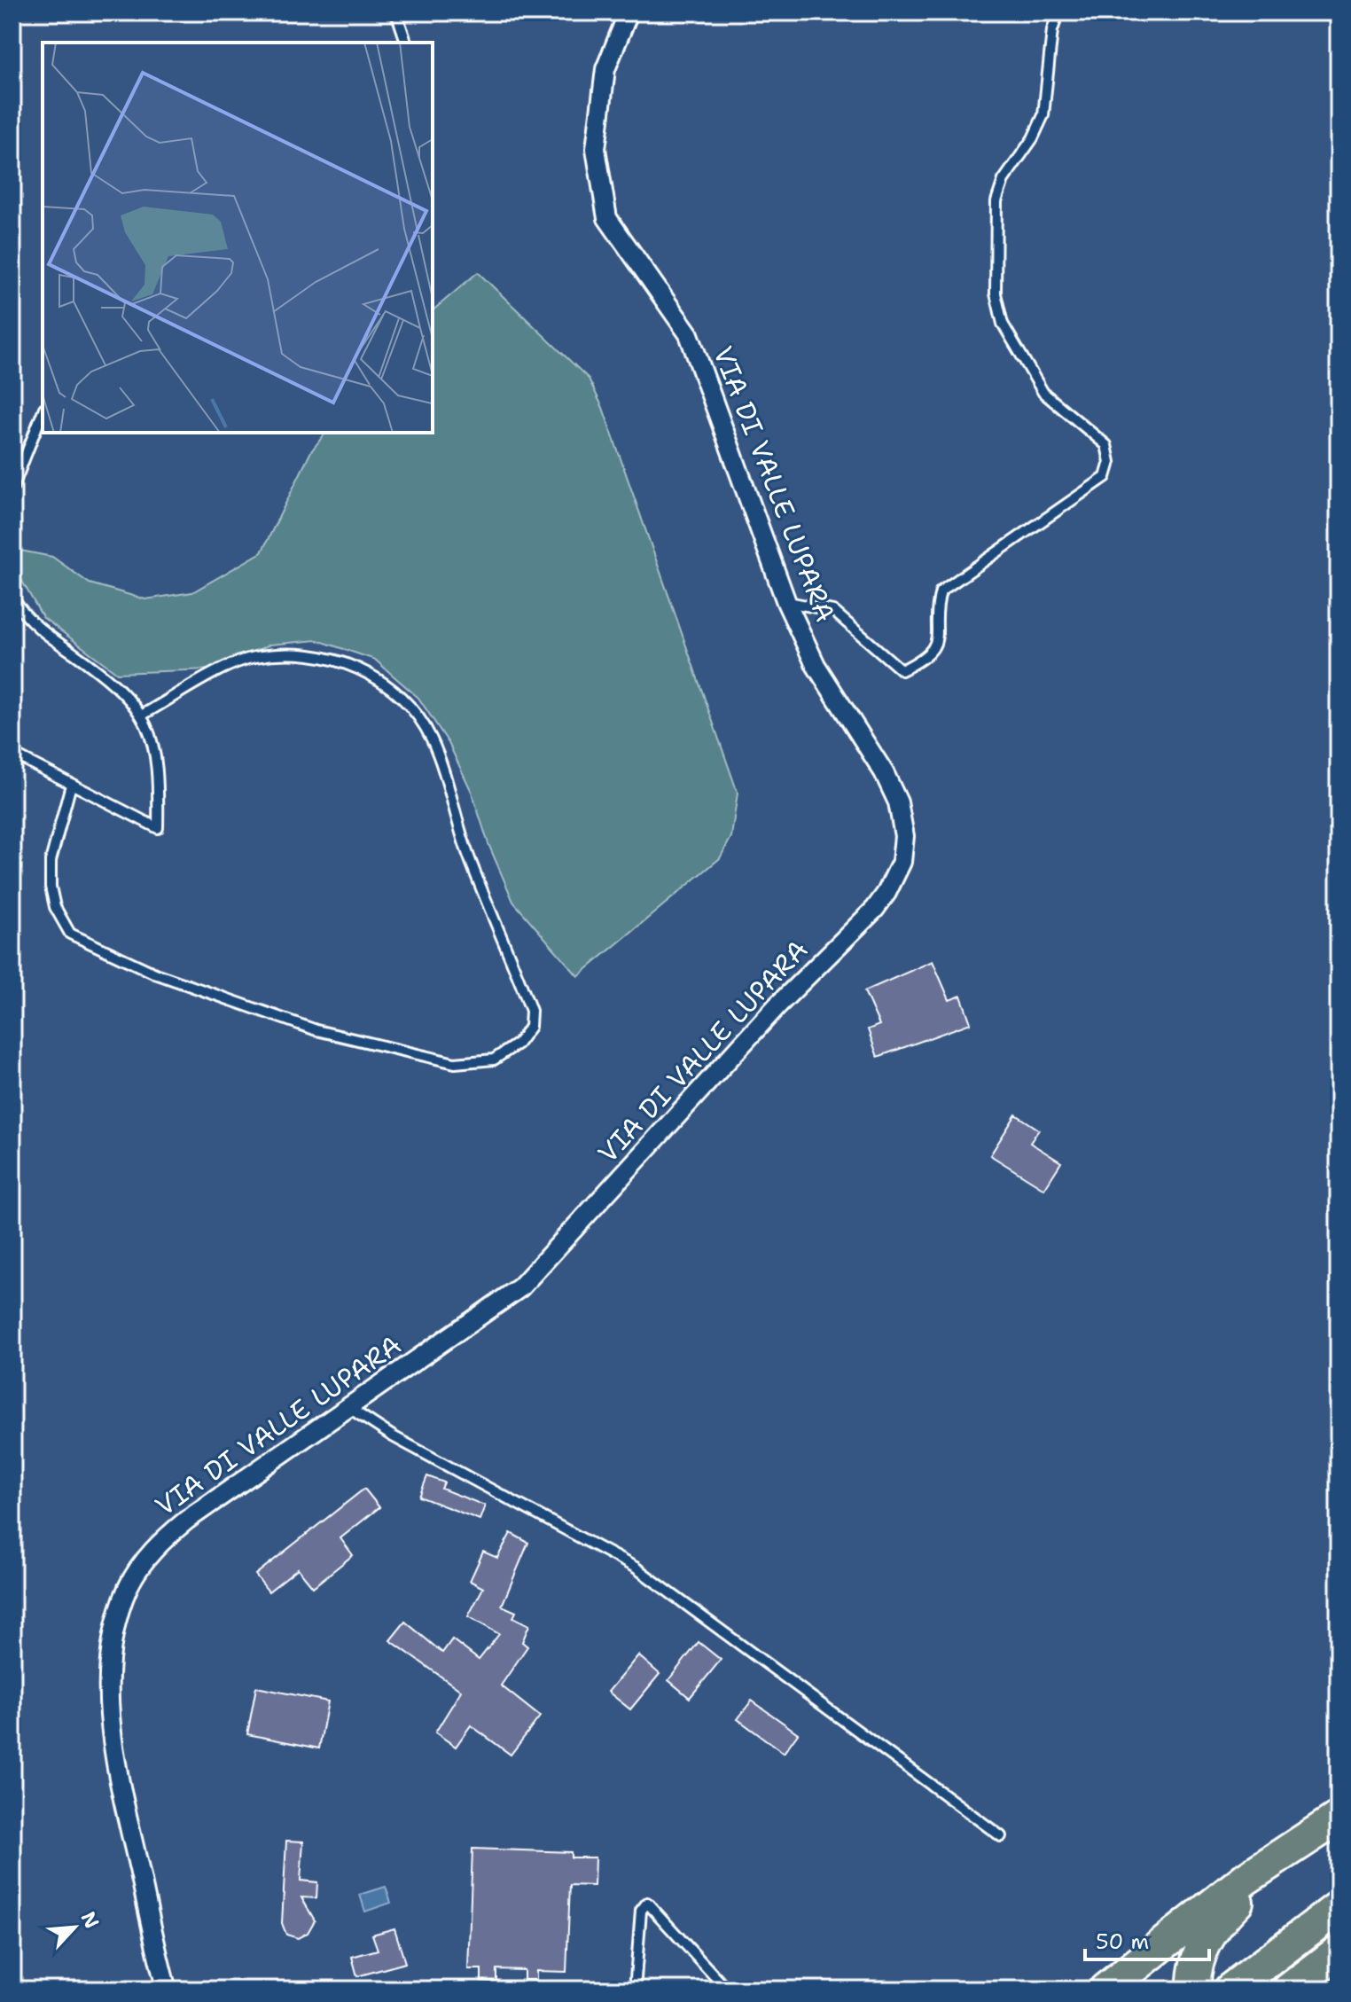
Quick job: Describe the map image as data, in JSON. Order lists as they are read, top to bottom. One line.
{"streets":{"street":["VIA DI VALLE LUPARA"]},"scale_bar":"50 m","north":"top right"}
